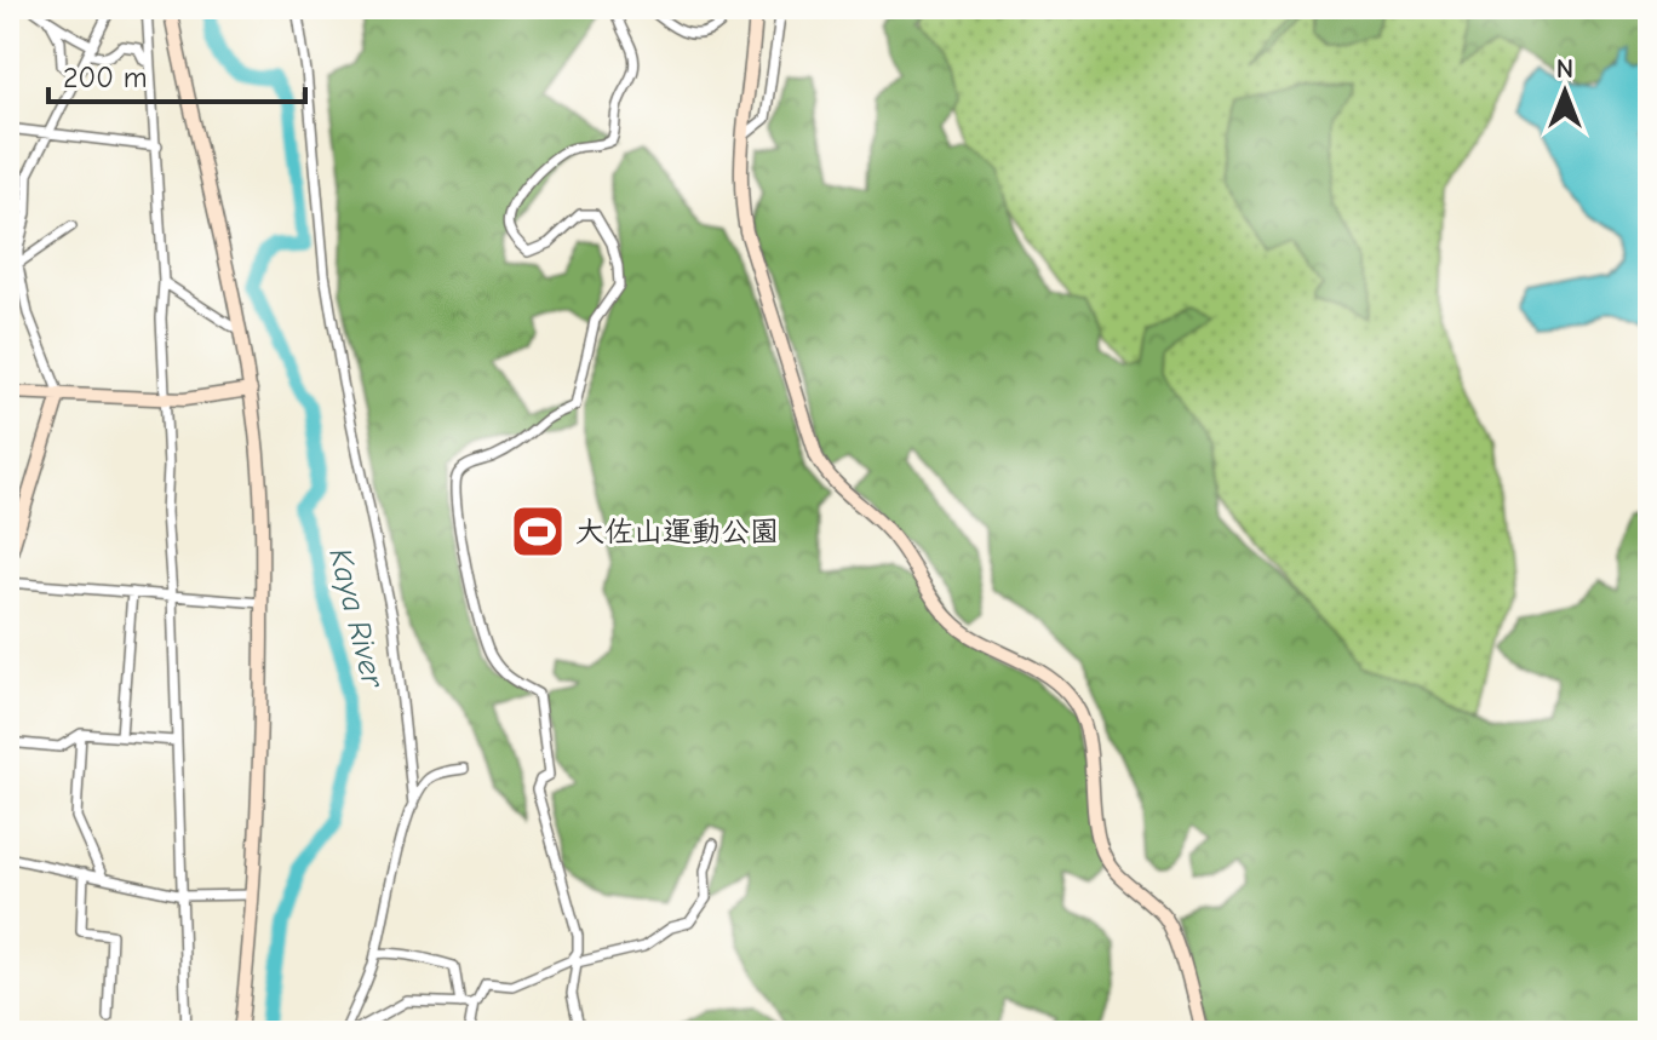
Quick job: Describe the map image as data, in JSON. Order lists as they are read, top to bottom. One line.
{"water":["Kaya River"],"places":{"sports":["大佐山運動公園"]},"scale_bar":"200 m","north":"top"}
